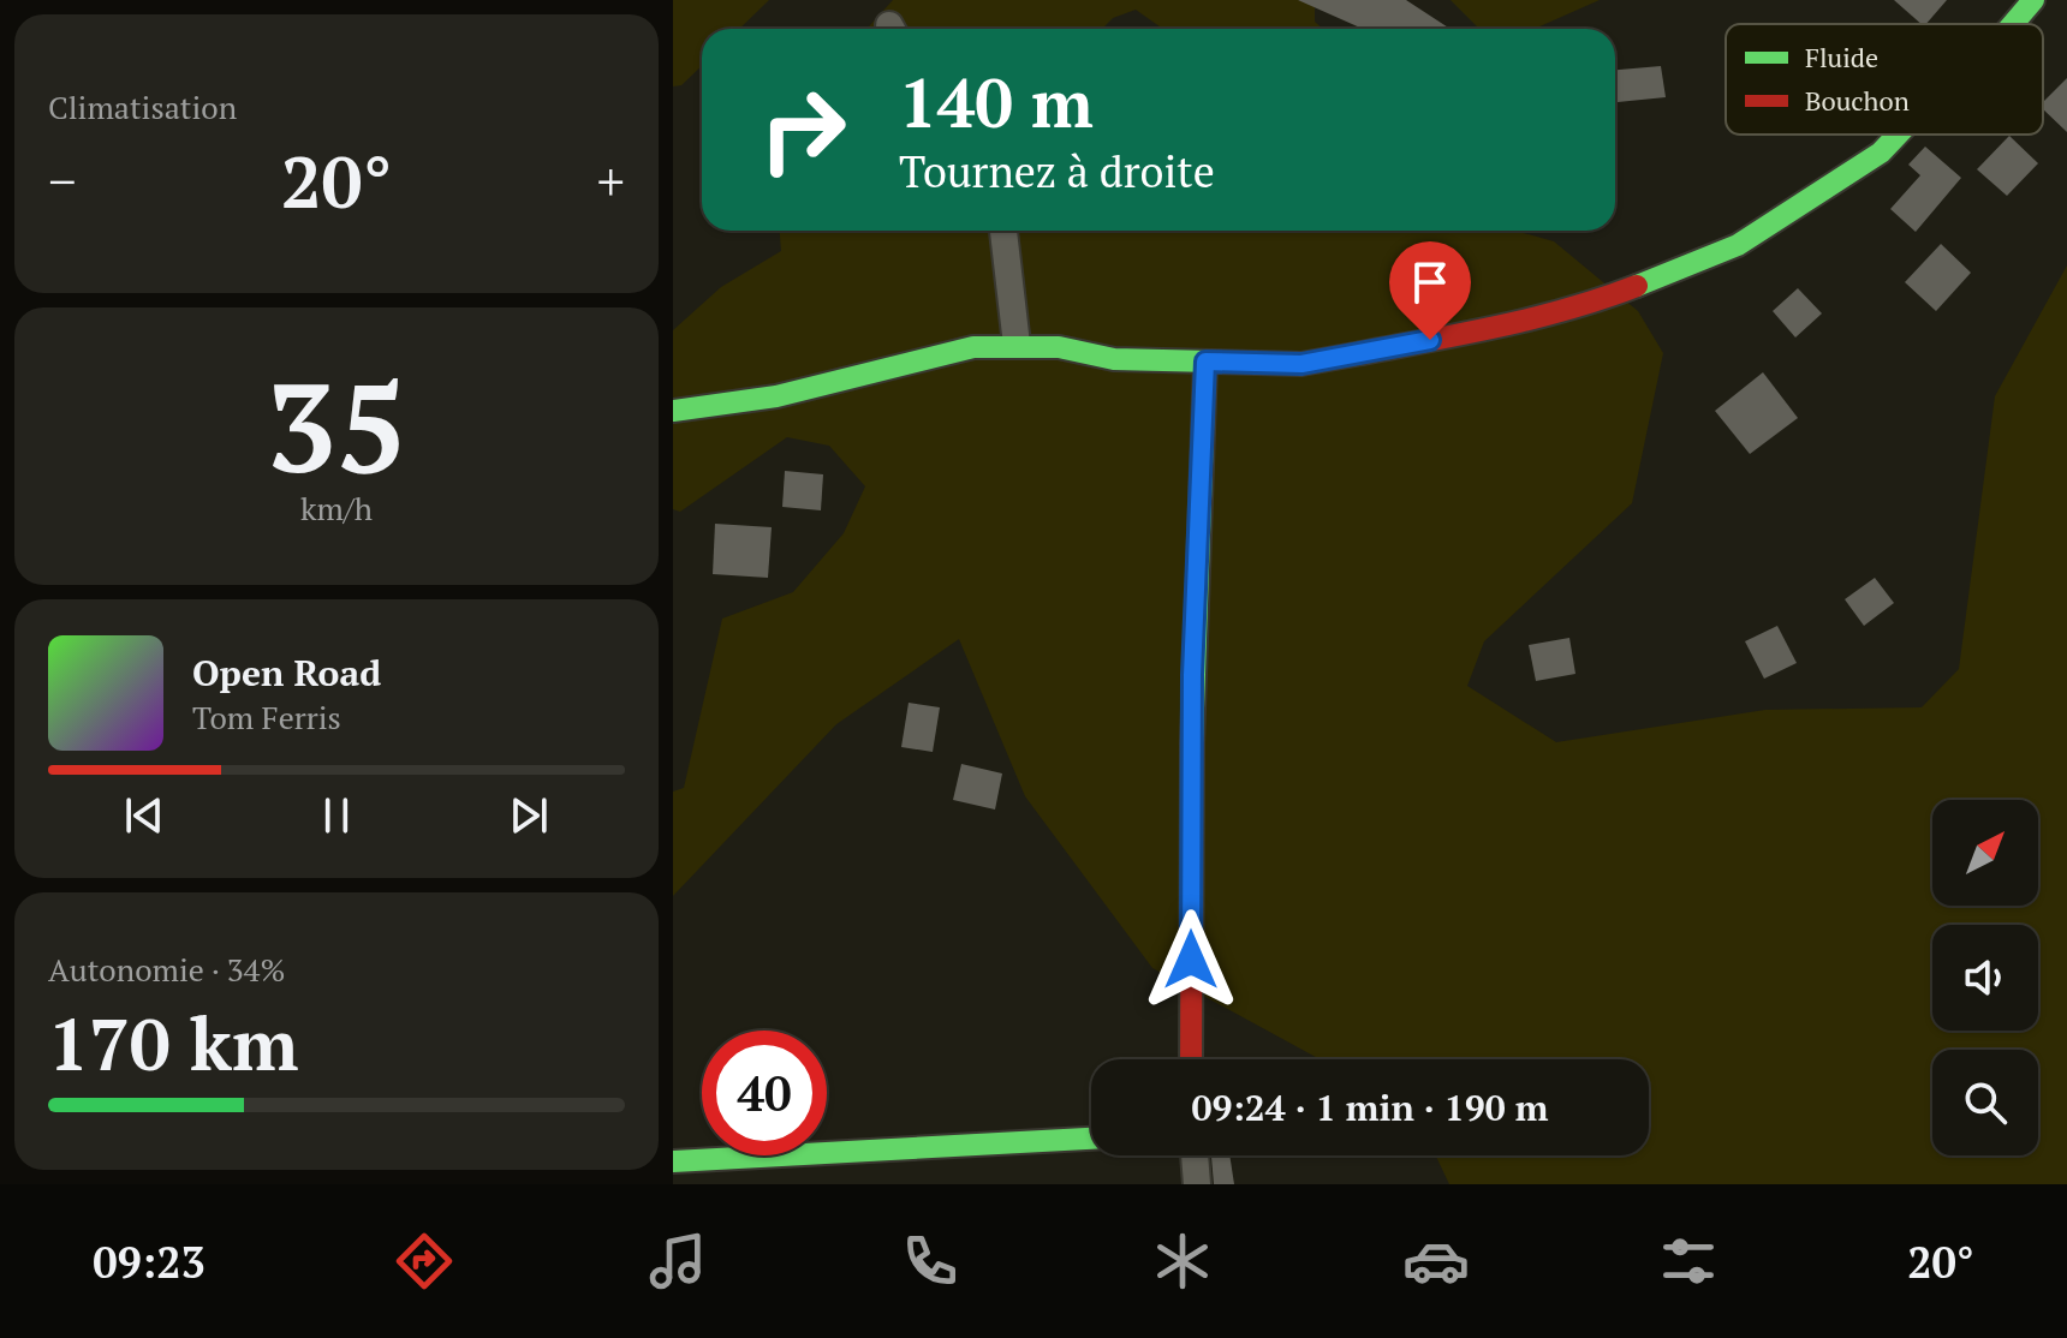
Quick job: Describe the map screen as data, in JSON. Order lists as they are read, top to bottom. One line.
{"legend":["Fluide","Bouchon"],"north":"top right","page":{"tile":["Climatisation",["35","km/h"],["Autonomie · 34%","170 km"]],"turn":["140 m","Tournez à droite"],"heat":["−","20°","+"],"song":["Open Road","Tom Ferris"],"limit":"40","trip":"09:24 · 1 min · 190 m","tabs":["09:23","20°"]}}
